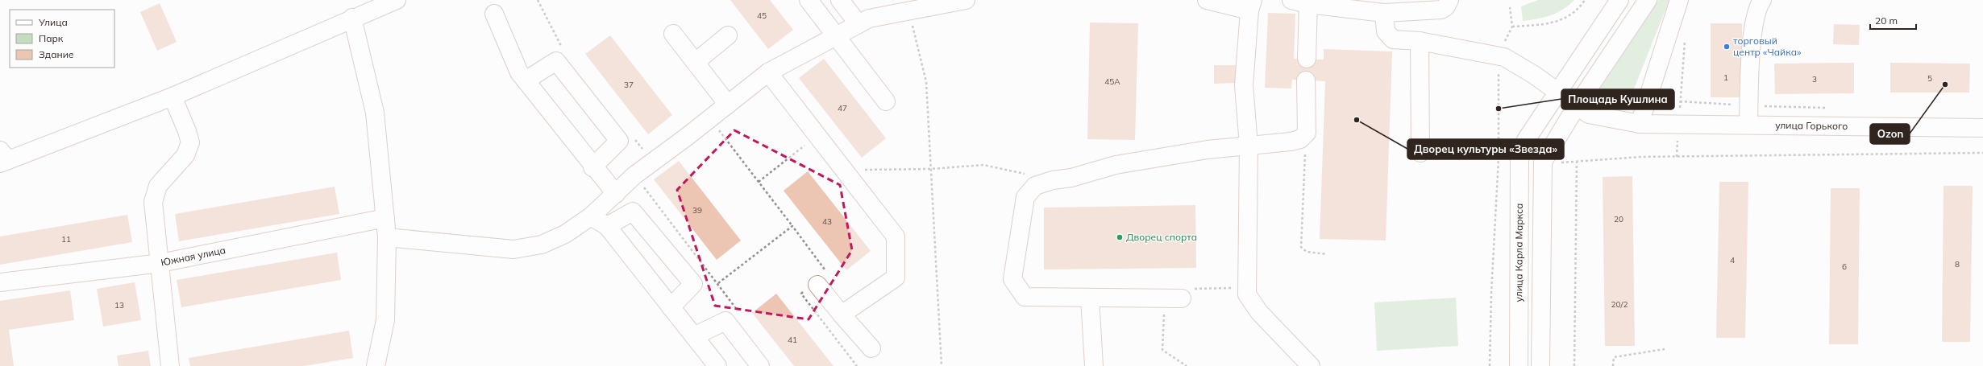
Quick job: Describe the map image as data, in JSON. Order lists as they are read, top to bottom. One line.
{"streets":{"main road":["улица Горького","улица Карла Маркса","Южная улица"]},"crossings":[["улица Горького","улица Карла Маркса"]],"places":["торговый центр «Чайка»","Ozon","Площадь Кушлина","Дворец культуры «Звезда»","Дворец спорта"],"house_numbers":["45","1","5","3","45А","37","47","39","20","43","11","4","8","6","20/2","13","41"],"legend":["Улица","Парк","Здание"],"scale_bar":"20 m"}
